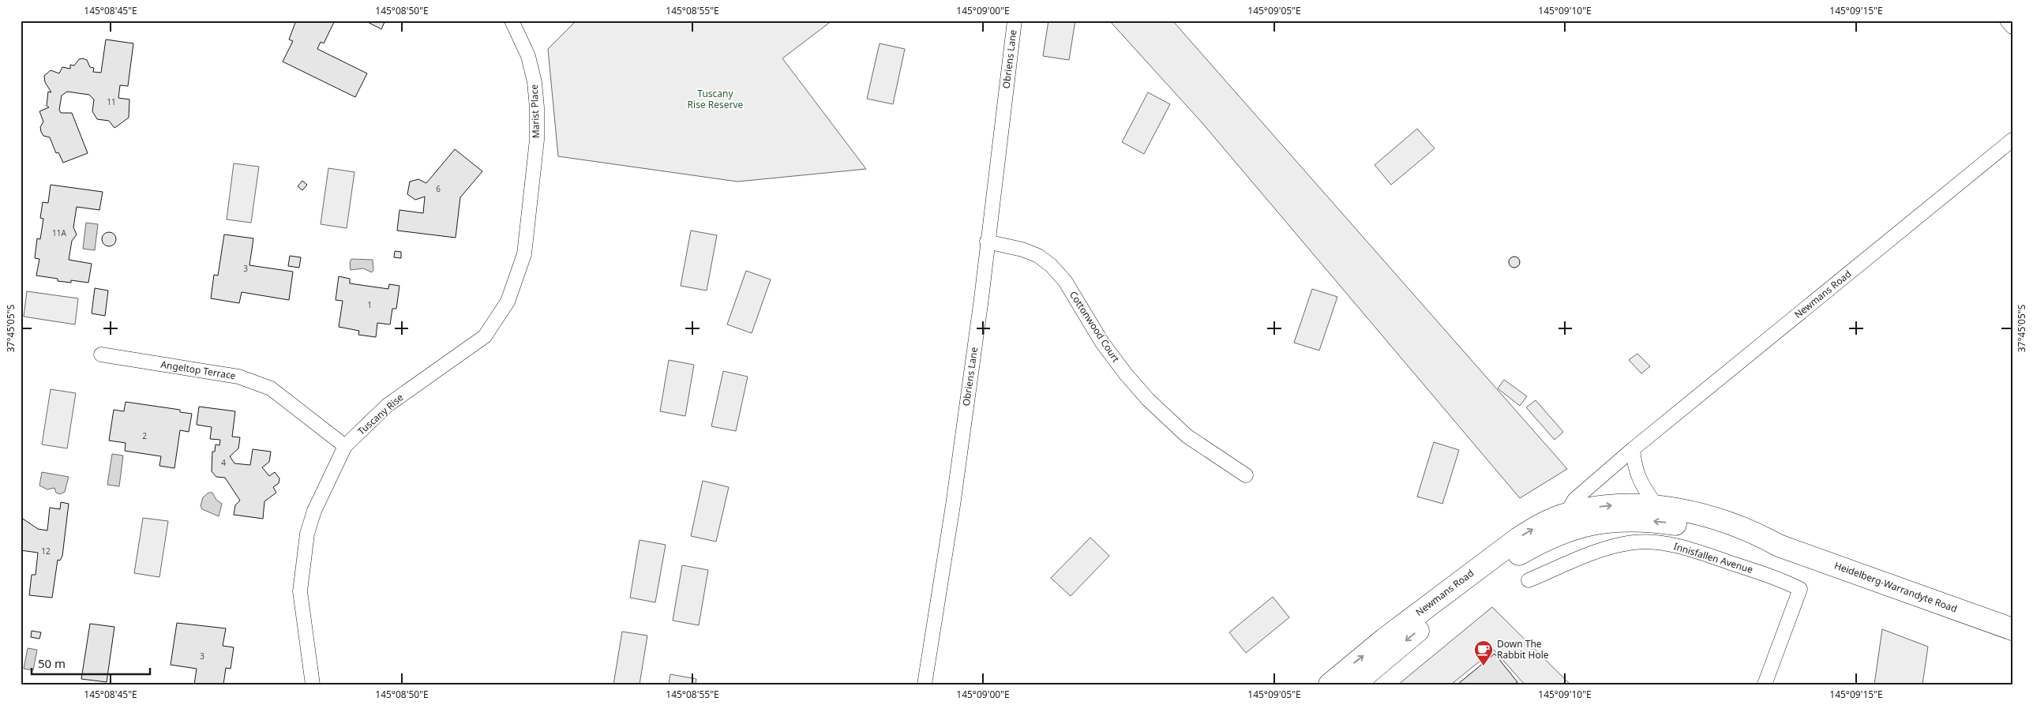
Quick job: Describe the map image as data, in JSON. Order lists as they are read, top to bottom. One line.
{"streets":{"main road":["Newmans Road","Heidelberg-Warrandyte Road"],"street":["Obriens Lane","Marist Place","Cottonwood Court","Angeltop Terrace","Tuscany Rise","Innisfallen Avenue"]},"crossings":[["Obriens Lane","Cottonwood Court"],["Marist Place","Tuscany Rise"],["Newmans Road","Heidelberg-Warrandyte Road"],["Angeltop Terrace","Tuscany Rise"]],"parks":["Tuscany Rise Reserve"],"places":{"cafe":["Down The Rabbit Hole"]},"house_numbers":["11","6","11A","3","1","2","4","12","3"],"scale_bar":"50 m","coordinates":["145°08'45\"E","145°08'50\"E","145°08'55\"E","145°09'00\"E","145°09'05\"E","145°09'10\"E","145°09'15\"E","37°45'05\"S"]}
